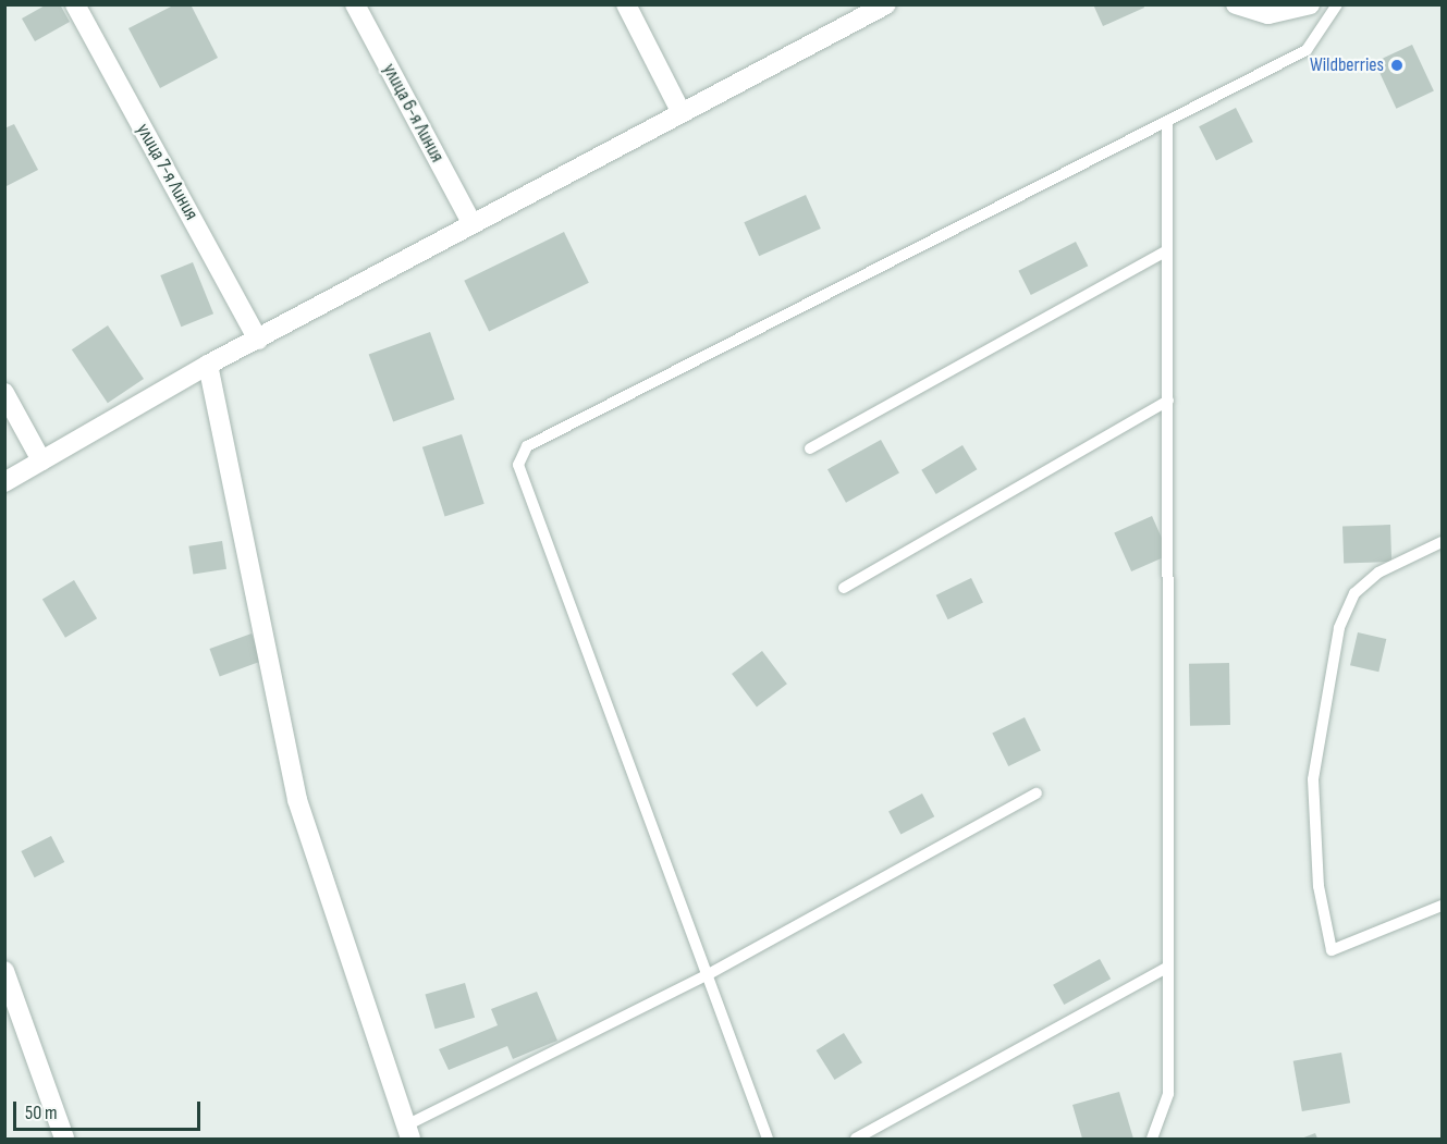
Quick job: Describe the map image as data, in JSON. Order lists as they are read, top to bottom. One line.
{"streets":{"street":["улица 6-я Линия","улица 7-я Линия"]},"places":["Wildberries"],"scale_bar":"50 m"}
